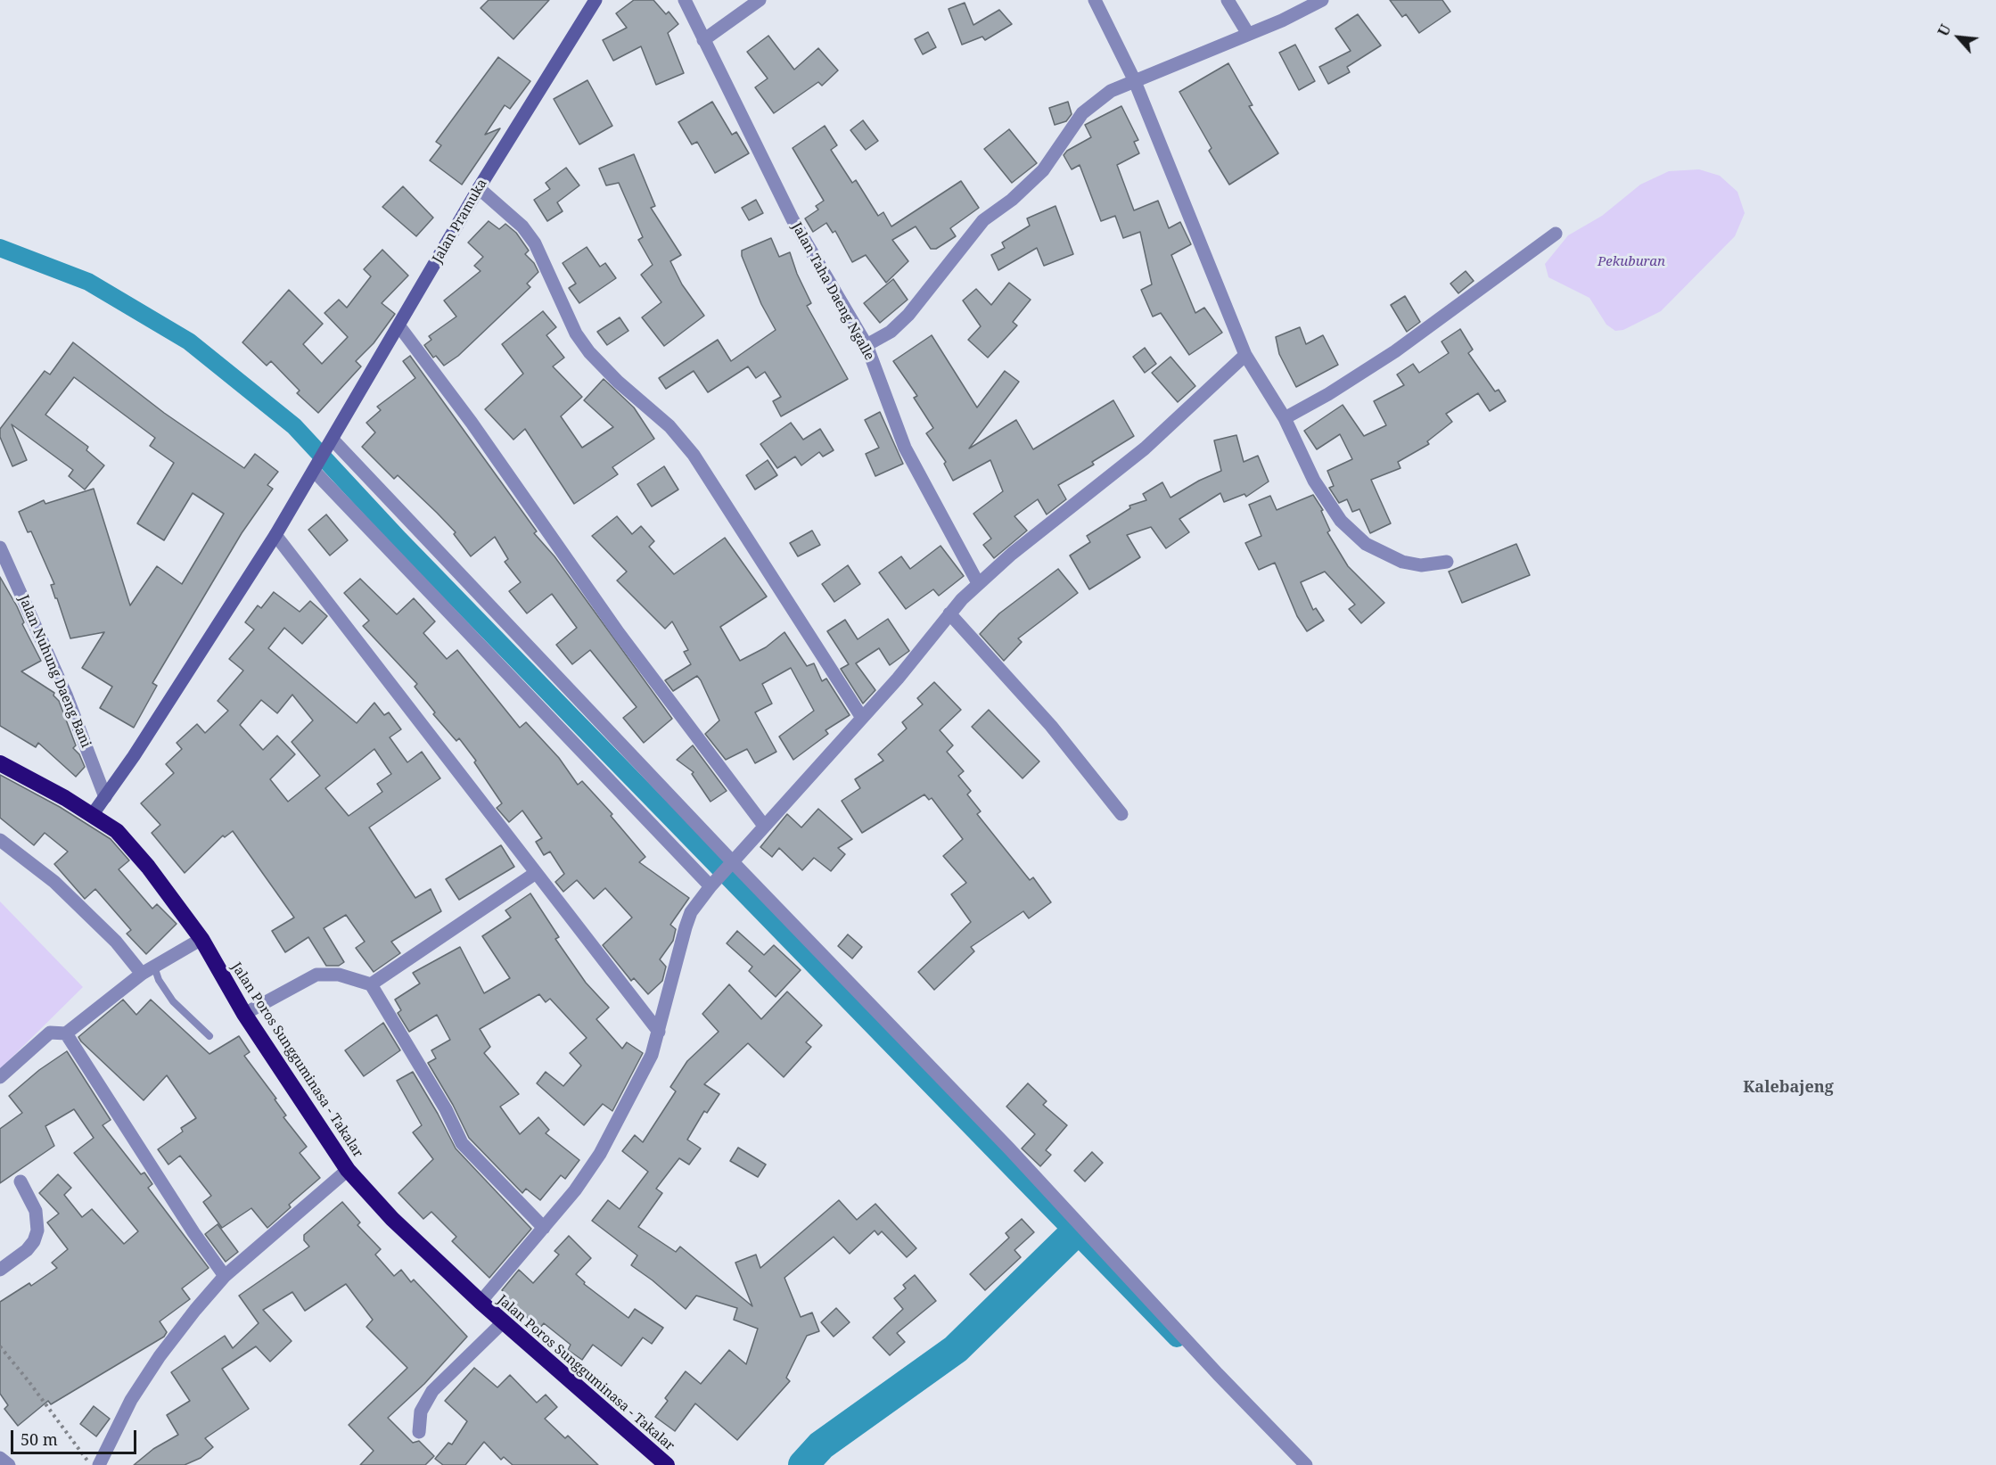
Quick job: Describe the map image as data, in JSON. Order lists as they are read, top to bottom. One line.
{"streets":{"highway":["Jalan Poros Sungguminasa - Takalar"],"street":["Jalan Pramuka","Jalan Taha Daeng Ngalle","Jalan Nuhung Daeng Bani"]},"crossings":[["Jalan Pramuka","Jalan Nuhung Daeng Bani"],["Jalan Pramuka","Jalan Poros Sungguminasa - Takalar"]],"districts":["Kalebajeng"],"parks":["Pekuburan"],"scale_bar":"50 m","north":"top left"}
